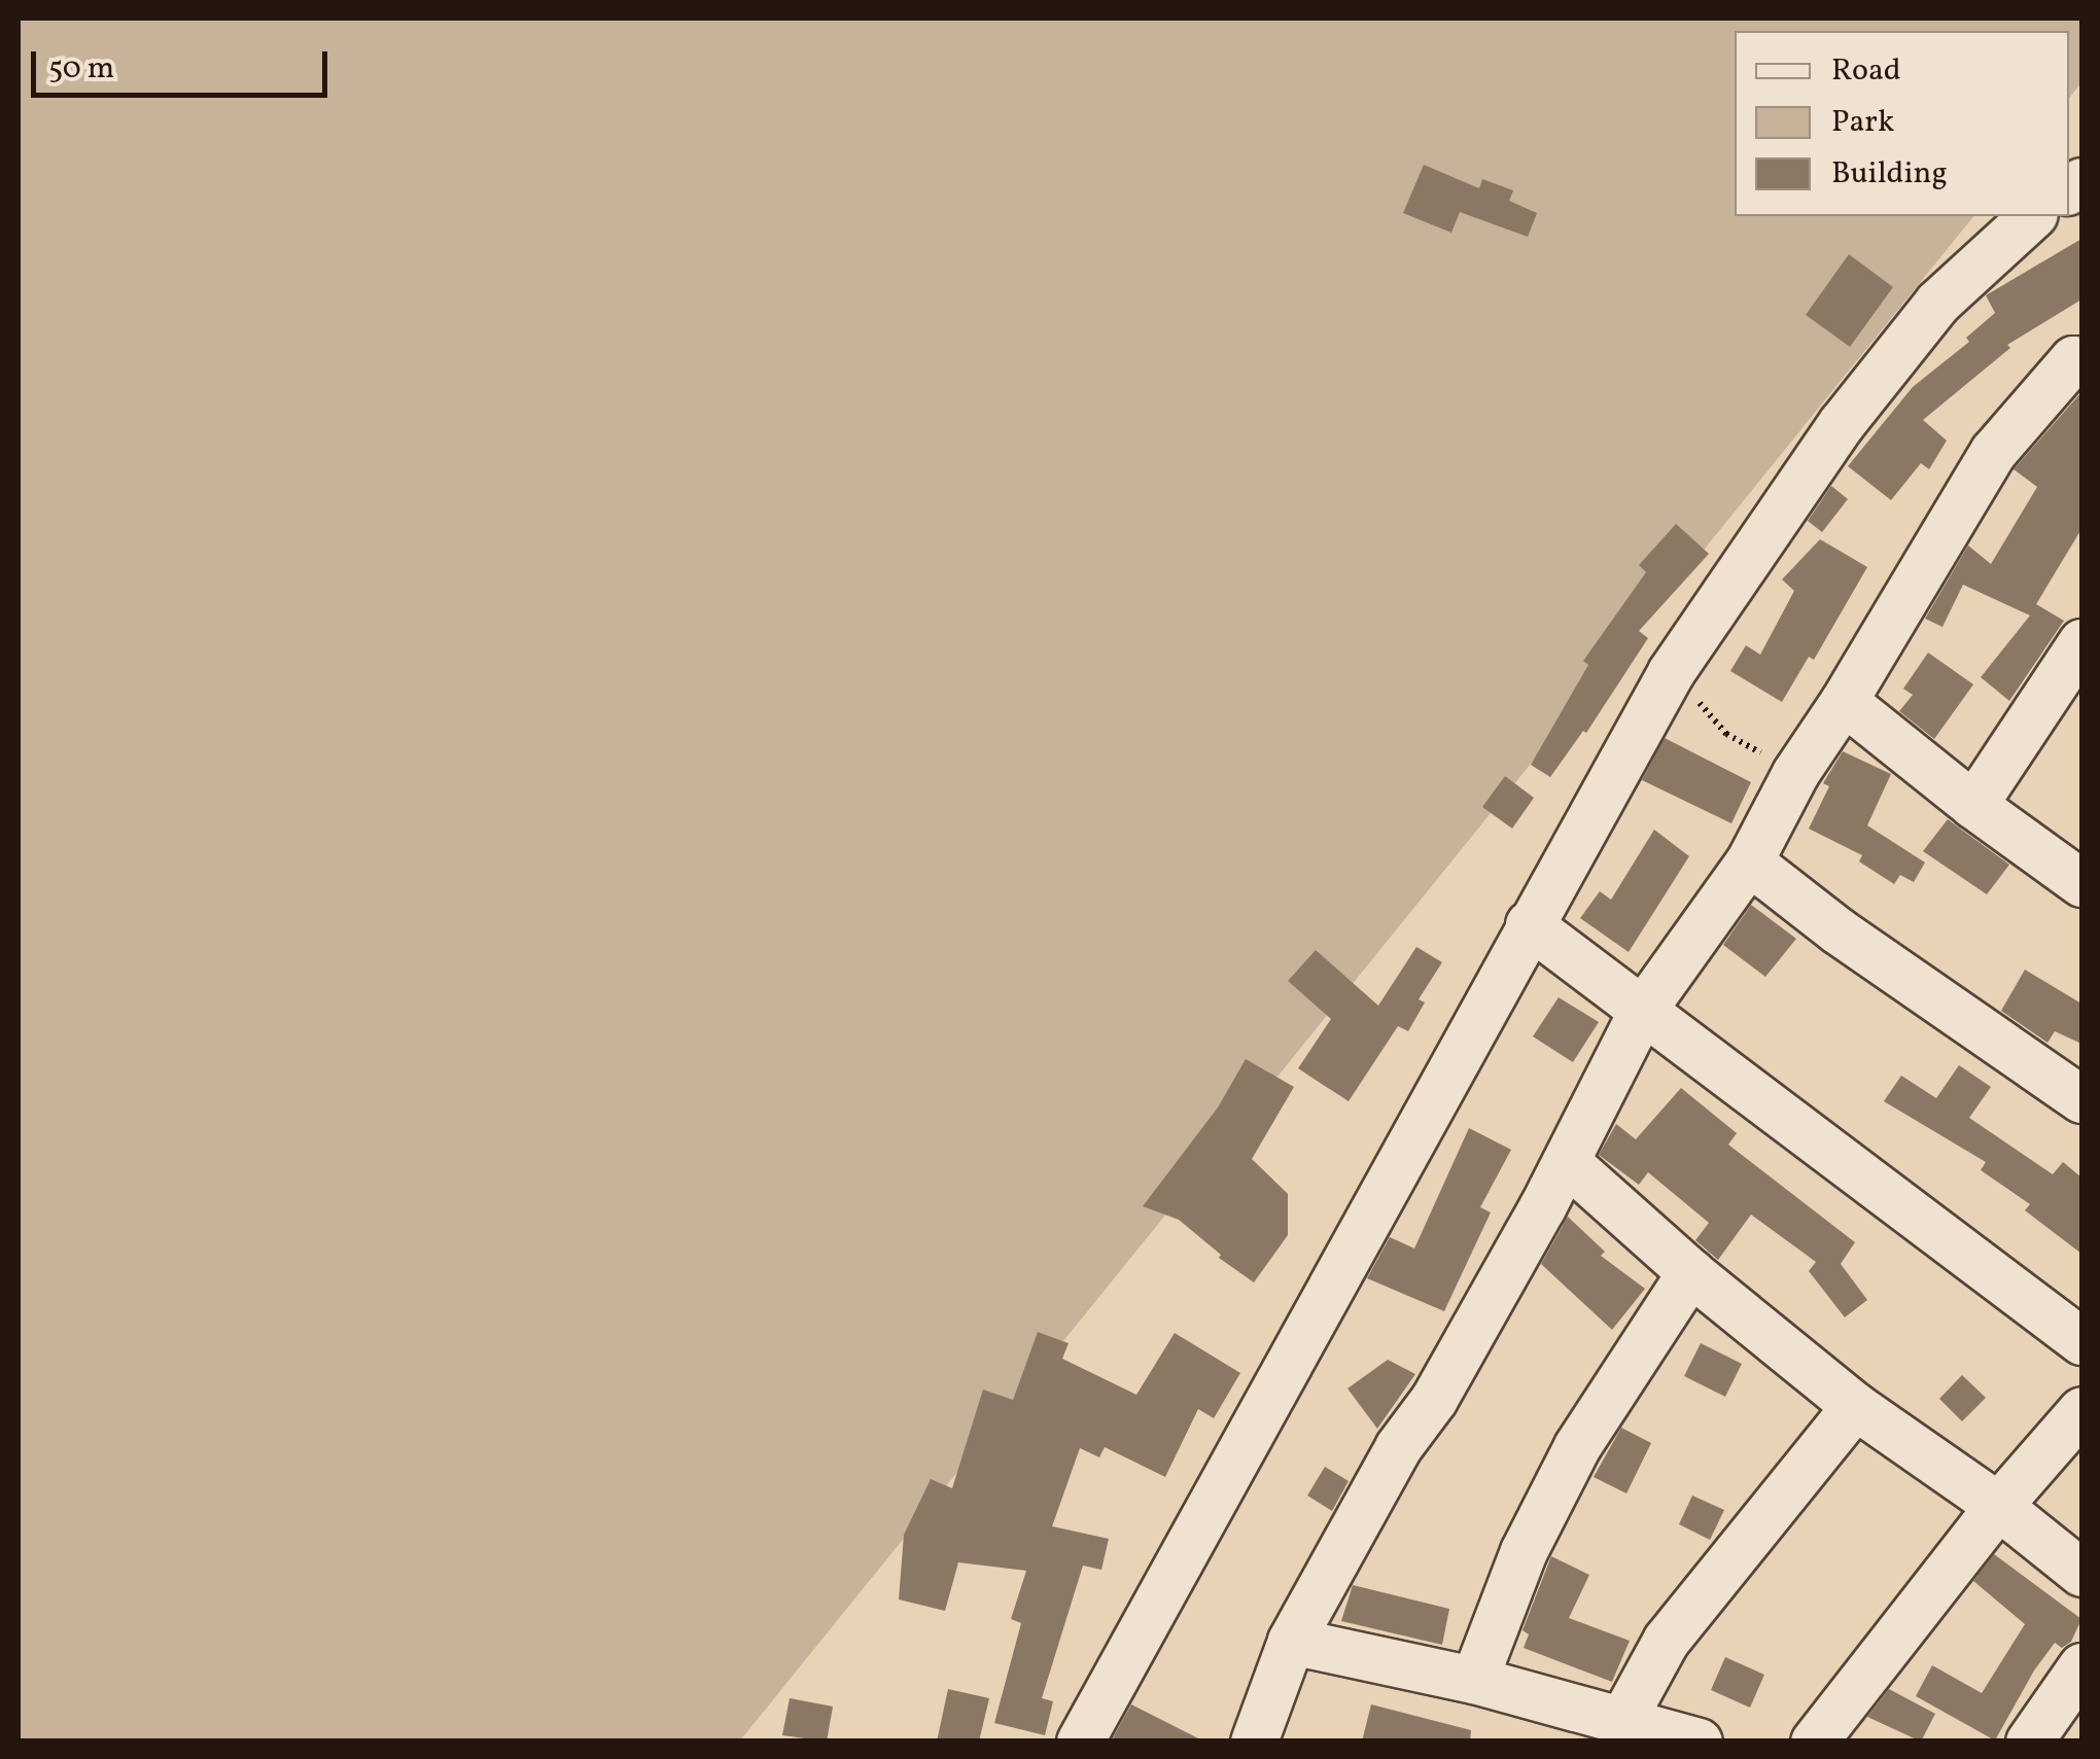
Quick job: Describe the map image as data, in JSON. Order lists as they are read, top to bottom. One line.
{"legend":["Road","Park","Building"],"scale_bar":"50 m"}
